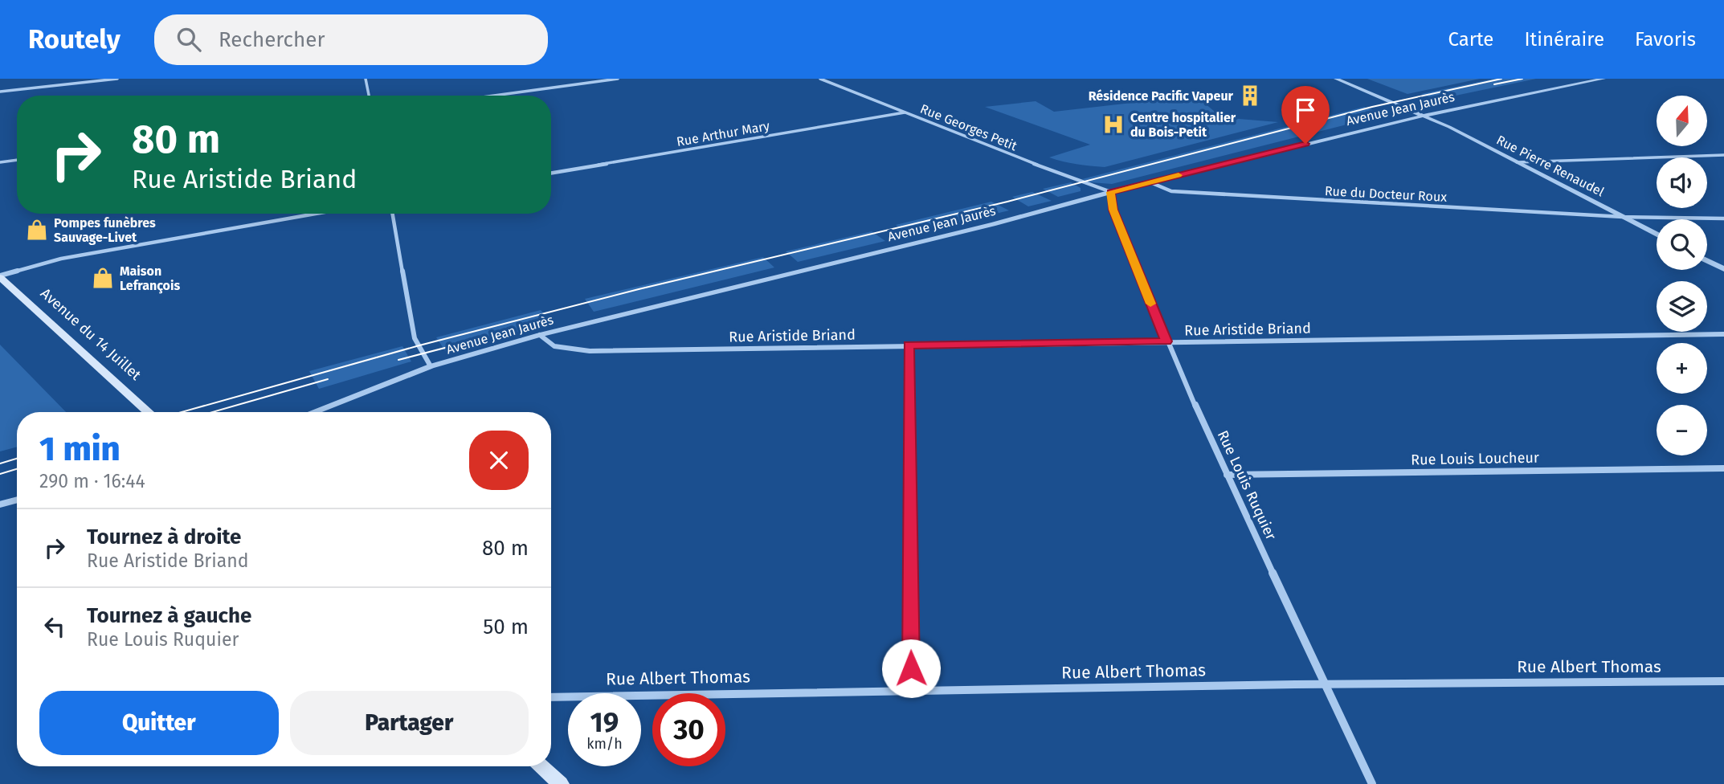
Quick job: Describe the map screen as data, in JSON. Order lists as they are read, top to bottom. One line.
{"streets":{"main road":["Avenue du 14 Juillet"],"street":["Avenue Jean Jaurès","Rue Georges Petit","Rue Arthur Mary","Rue Pierre Renaudel","Rue du Docteur Roux","Rue Aristide Briand","Rue Louis Loucheur","Rue Louis Ruquier","Rue Albert Thomas"]},"crossings":[["Avenue Jean Jaurès","Rue Georges Petit"],["Avenue Jean Jaurès","Rue Pierre Renaudel"],["Avenue Jean Jaurès","Rue du Docteur Roux"],["Avenue Jean Jaurès","Rue Aristide Briand"],["Avenue Jean Jaurès","Rue Louis Ruquier"],["Rue Georges Petit","Rue Arthur Mary"],["Rue Georges Petit","Rue Louis Ruquier"],["Rue Pierre Renaudel","Rue du Docteur Roux"],["Rue Aristide Briand","Rue Louis Ruquier"],["Rue Louis Loucheur","Rue Louis Ruquier"],["Rue Louis Ruquier","Rue Albert Thomas"]],"places":{"building":["Résidence Pacific Vapeur"],"hospital":["Centre hospitalier du Bois-Petit"],"shop":["Pompes funèbres Sauvage-Livet","Maison Lefrançois"]},"north":"top","page":{"header":"Routely","search":"Rechercher","nav":["Carte","Itinéraire","Favoris"],"map_buttons":["+","−"],"turn":["80 m","Rue Aristide Briand"],"heading":["1 min","290 m · 16:44"],"list":[{"name":"Tournez à droite","note":"Rue Aristide Briand","value":"80 m"},{"name":"Tournez à gauche","note":"Rue Louis Ruquier","value":"50 m"}],"buttons":["Quitter","Partager"],"speed":"19 km/h","limit":"30"}}
